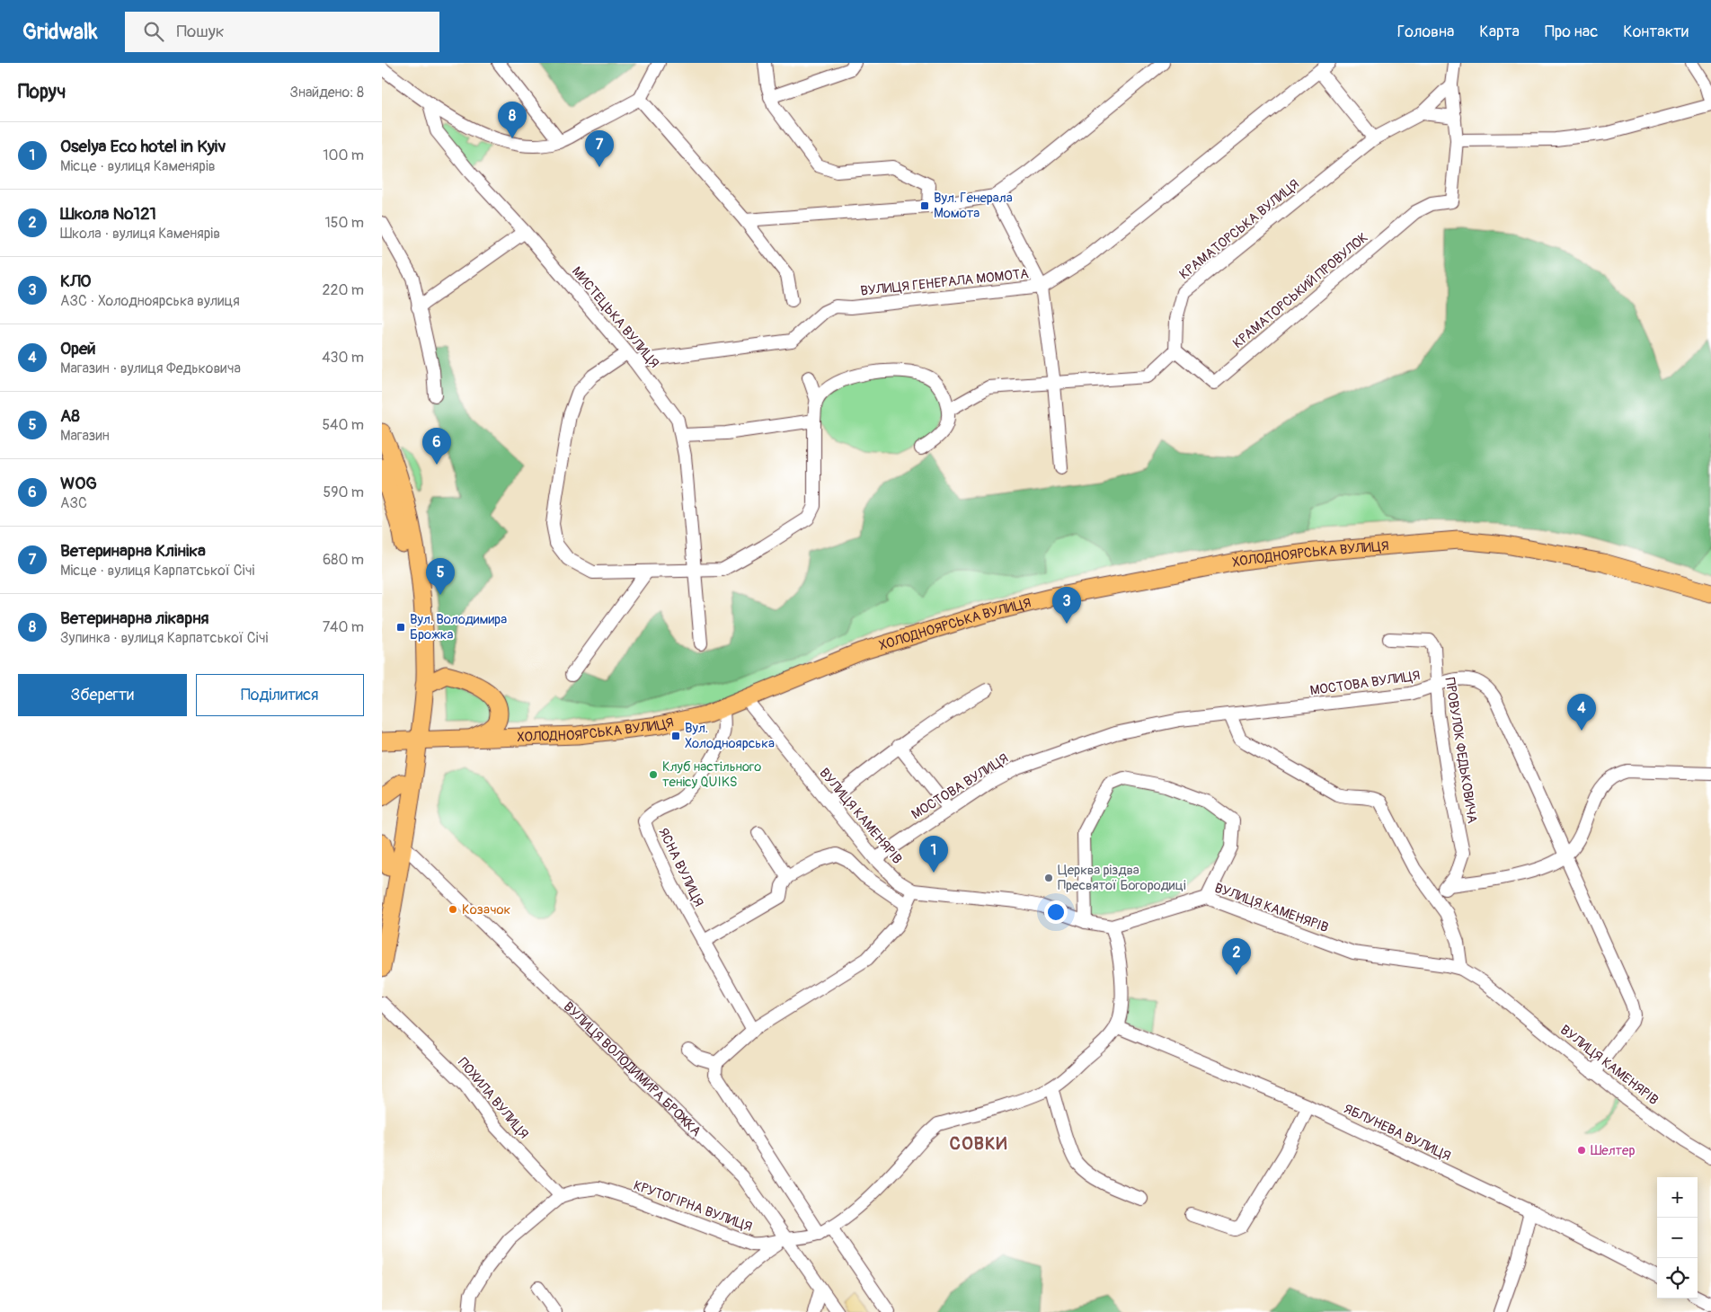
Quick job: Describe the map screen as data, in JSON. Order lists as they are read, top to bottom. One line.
{"streets":{"main road":["ХОЛОДНОЯРСЬКА ВУЛИЦЯ"],"street":["КРАМАТОРСЬКА ВУЛИЦЯ","ВУЛИЦЯ ГЕНЕРАЛА МОМОТА","КРАМАТОРСЬКИЙ ПРОВУЛОК","МИСТЕЦЬКА ВУЛИЦЯ","МОСТОВА ВУЛИЦЯ","ПРОВУЛОК ФЕДЬКОВИЧА","ВУЛИЦЯ КАМЕНЯРІВ","ЯСНА ВУЛИЦЯ","ВУЛИЦЯ ВОЛОДИМИРА БРОЖКА","ПОХИЛА ВУЛИЦЯ","ЯБЛУНЕВА ВУЛИЦЯ","КРУТОГІРНА ВУЛИЦЯ"]},"crossings":[["КРАМАТОРСЬКА ВУЛИЦЯ","КРАМАТОРСЬКИЙ ПРОВУЛОК"],["ВУЛИЦЯ ГЕНЕРАЛА МОМОТА","МИСТЕЦЬКА ВУЛИЦЯ"],["ХОЛОДНОЯРСЬКА ВУЛИЦЯ","ВУЛИЦЯ КАМЕНЯРІВ"],["ХОЛОДНОЯРСЬКА ВУЛИЦЯ","ЯСНА ВУЛИЦЯ"],["МОСТОВА ВУЛИЦЯ","ПРОВУЛОК ФЕДЬКОВИЧА"],["МОСТОВА ВУЛИЦЯ","ВУЛИЦЯ КАМЕНЯРІВ"],["ВУЛИЦЯ ВОЛОДИМИРА БРОЖКА","КРУТОГІРНА ВУЛИЦЯ"],["ПОХИЛА ВУЛИЦЯ","КРУТОГІРНА ВУЛИЦЯ"],["ЯБЛУНЕВА ВУЛИЦЯ","КРУТОГІРНА ВУЛИЦЯ"]],"districts":["СОВКИ"],"places":{"transit":["Вул. Генерала Момота","Вул. Володимира Брожка","Вул. Холодноярська"],"other":["Клуб настільного тенісу QUIKS","Церква різдва Пресвятої Богородиці","Козачок","Шелтер"]},"page":{"header":"Gridwalk","search":"Пошук","nav":["Головна","Карта","Про нас","Контакти"],"heading":["Поруч","Знайдено: 8"],"pins":["8","7","6","5","3","4","1","2"],"list":[{"mark":"1","name":"Oselya Eco hotel in Kyiv","note":"Місце · вулиця Каменярів","value":"100 m"},{"mark":"2","name":"Школа №121","note":"Школа · вулиця Каменярів","value":"150 m"},{"mark":"3","name":"КЛО","note":"АЗС · Холодноярська вулиця","value":"220 m"},{"mark":"4","name":"Орей","note":"Магазин · вулиця Федьковича","value":"430 m"},{"mark":"5","name":"А8","note":"Магазин","value":"540 m"},{"mark":"6","name":"WOG","note":"АЗС","value":"590 m"},{"mark":"7","name":"Ветеринарна Клініка","note":"Місце · вулиця Карпатської Січі","value":"680 m"},{"mark":"8","name":"Ветеринарна лікарня","note":"Зупинка · вулиця Карпатської Січі","value":"740 m"}],"buttons":["Зберегти","Поділитися"],"map_buttons":["+","−"]}}
